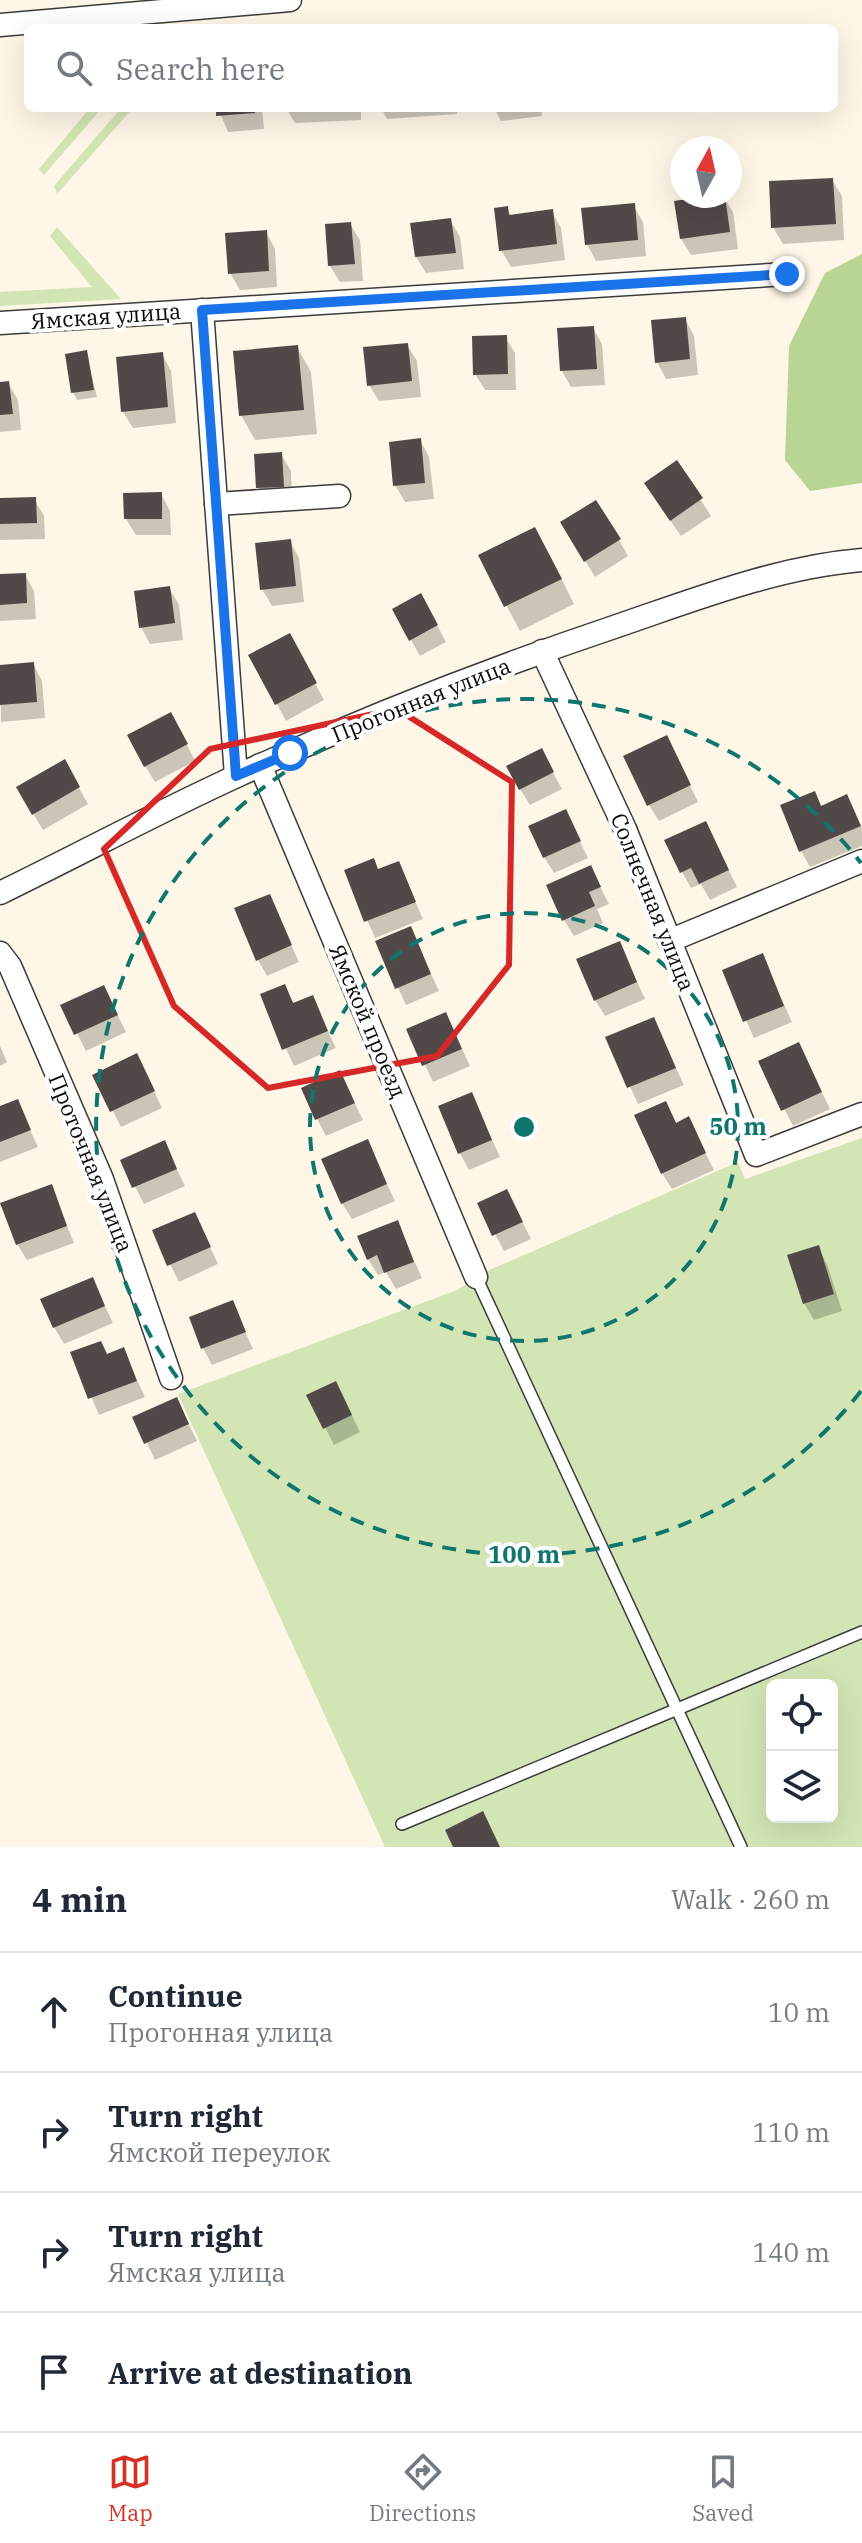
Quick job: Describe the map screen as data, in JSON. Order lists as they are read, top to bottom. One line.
{"streets":{"street":["Ямская улица","Прогонная улица","Солнечная улица","Ямской проезд","Проточная улица"]},"crossings":[["Прогонная улица","Солнечная улица"],["Прогонная улица","Ямской проезд"]],"north":"top","page":{"search":"Search here","heading":["4 min","Walk · 260 m"],"list":[["Continue","Прогонная улица","10 m"],["Turn right","Ямской переулок","110 m"],["Turn right","Ямская улица","140 m"],"Arrive at destination"],"nav":["Map","Directions","Saved"]},"rings":["50 m","100 m"]}
